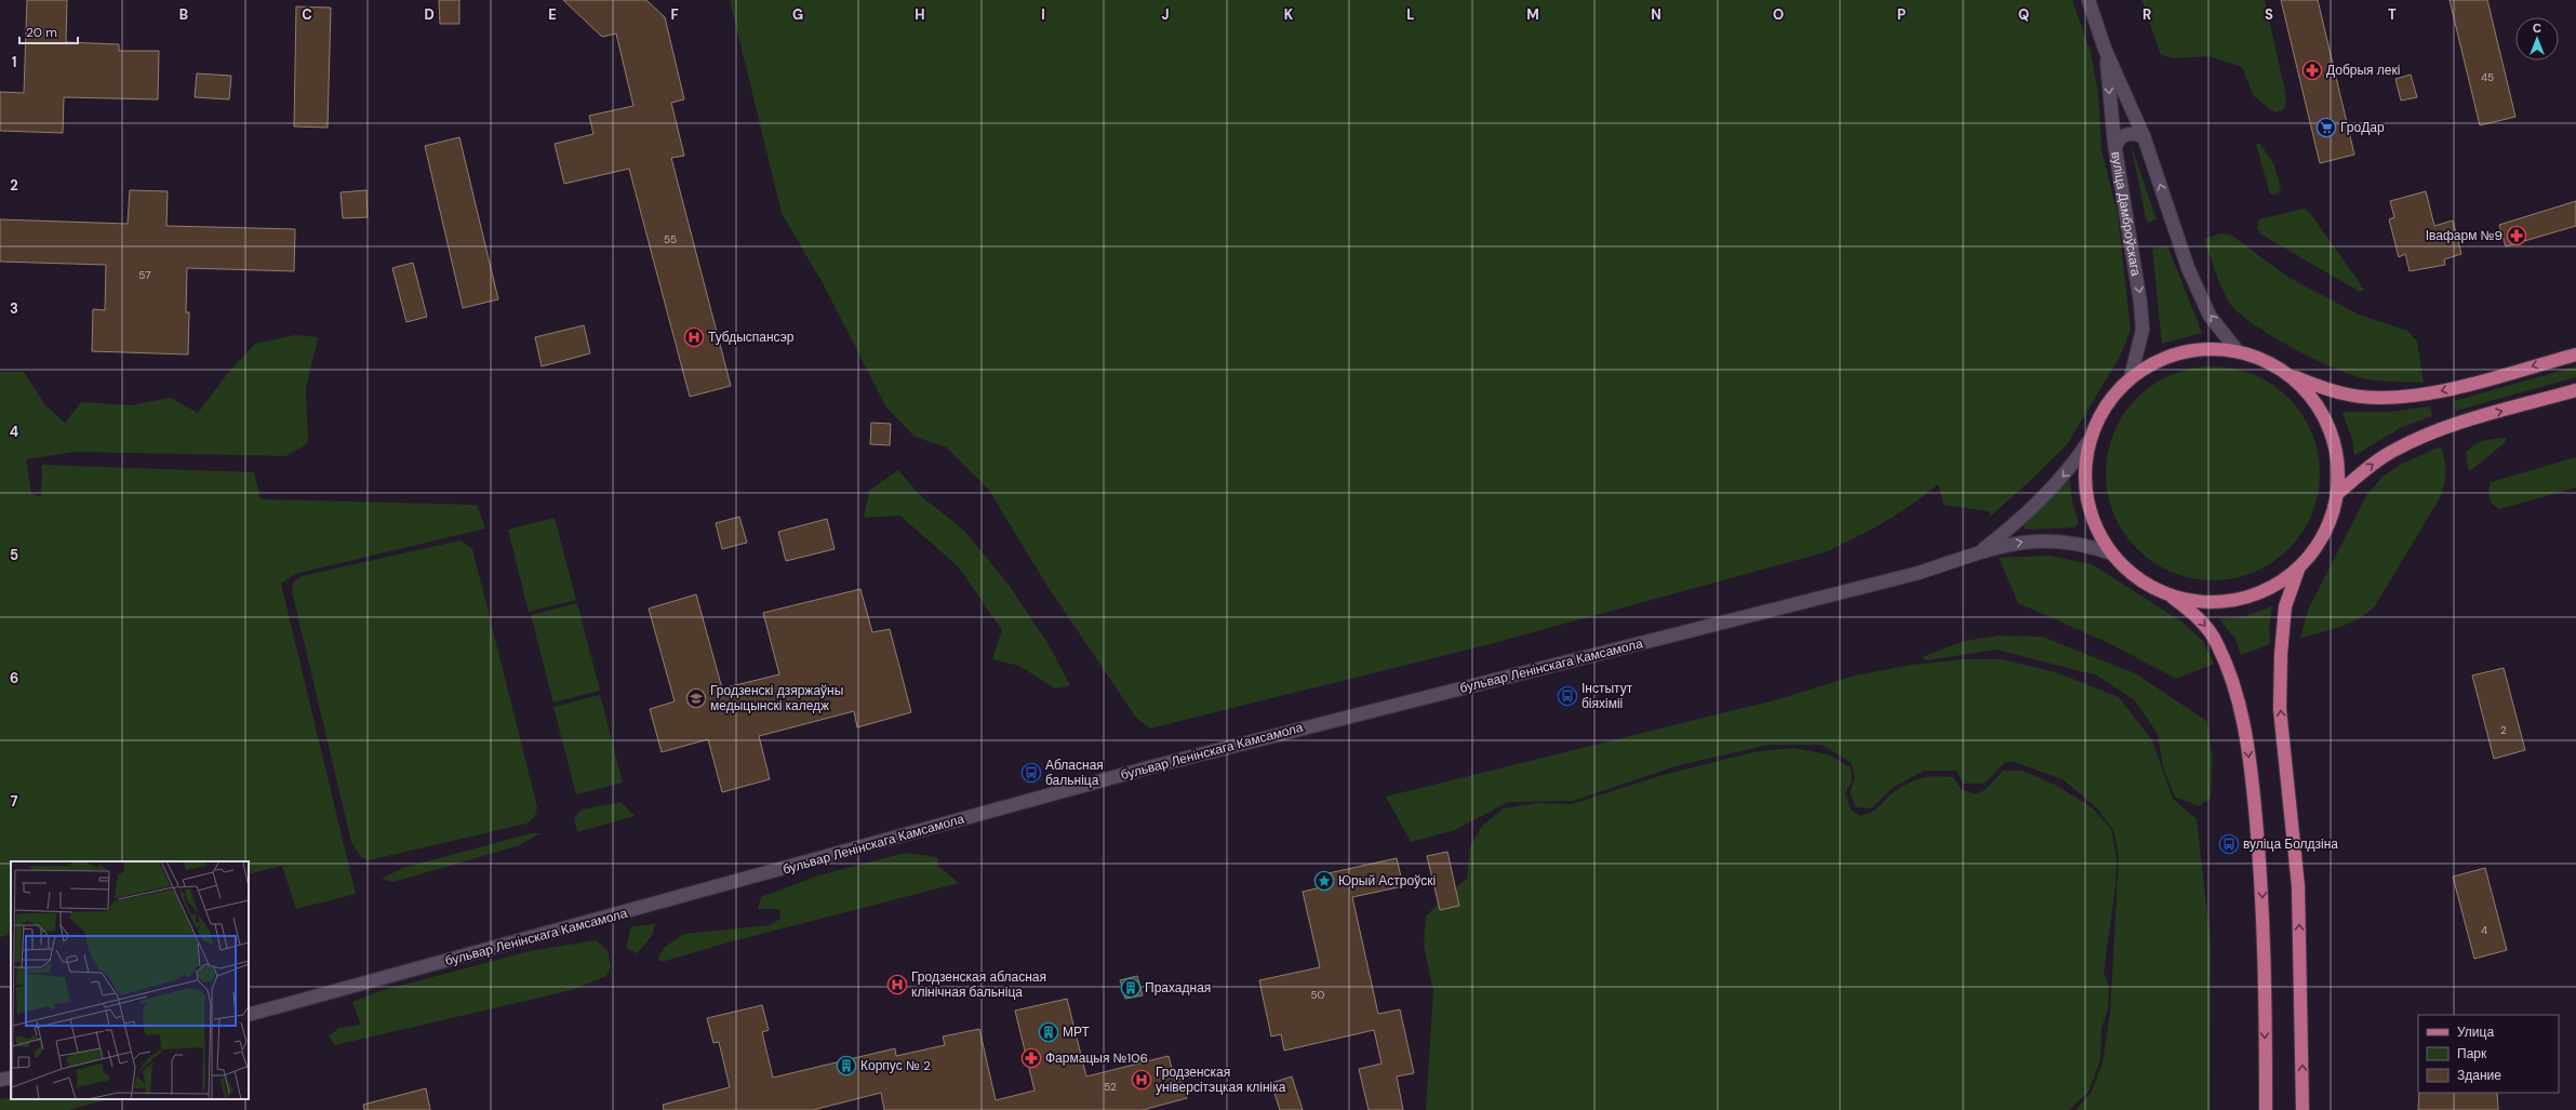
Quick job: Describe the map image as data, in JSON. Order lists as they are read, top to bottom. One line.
{"streets":{"street":["вуліца Дамброўскага","бульвар Ленінскага Камсамола"]},"places":{"pharmacy":["Добрыя лекі","Івафарм №9","Фармацыя №106"],"supermarket":["ГроДар"],"hospital":["Тубдыспансэр","Гродзенская абласная клінічная бальніца","Гродзенская універсітэцкая клініка"],"bus stop":["Інстытут біяхіміі","Абласная бальніца","вуліца Болдзіна"],"school or university":["Гродзенскі дзяржаўны медыцынскі каледж"],"place":["Юрый Астроўскі"],"building":["Прахадная","МРТ","Корпус № 2"]},"house_numbers":["45","55","57","2","4","50","52"],"legend":["Улица","Парк","Здание"],"scale_bar":"20 m","north":"top","grid":{"columns":["B","C","D","E","F","G","H","I","J","K","L","M","N","O","P","Q","R","S","T"],"rows":["1","2","3","4","5","6","7"]}}
